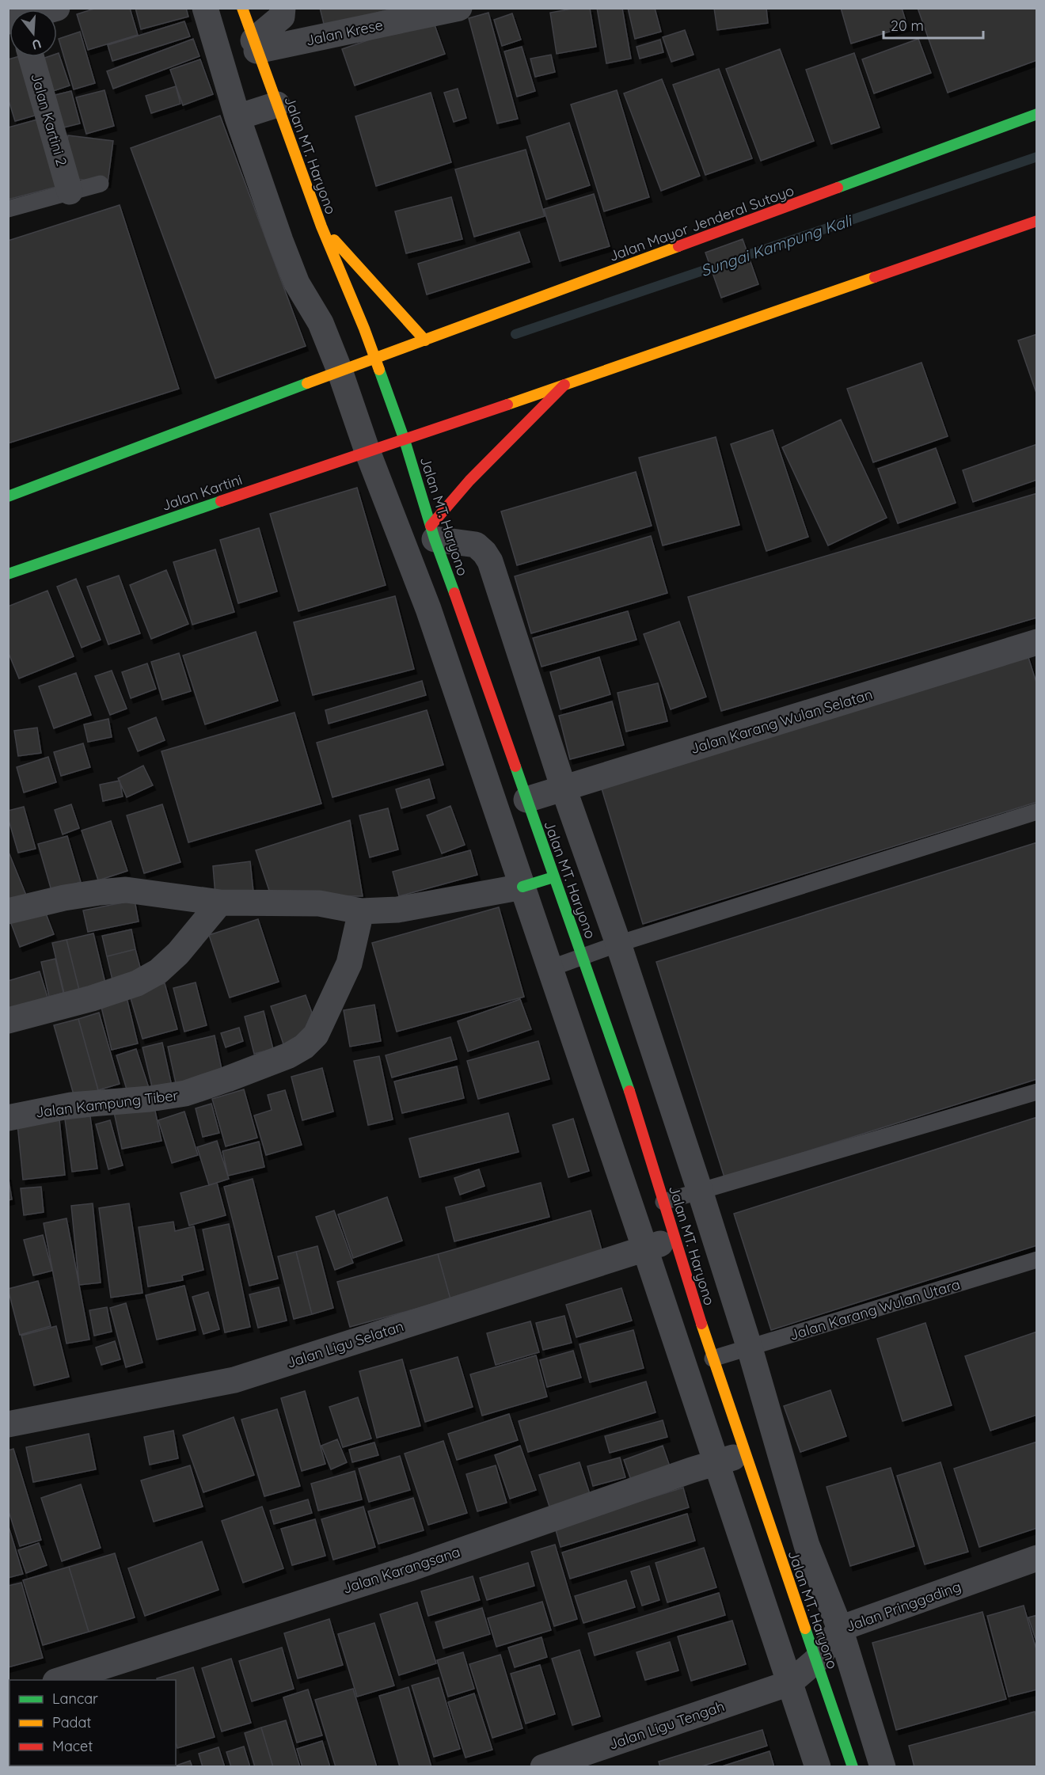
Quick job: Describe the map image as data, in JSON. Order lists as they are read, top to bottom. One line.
{"streets":{"main road":["Jalan MT. Haryono","Jalan Mayor Jenderal Sutoyo","Jalan Kartini"],"street":["Jalan Krese","Jalan Kartini 2","Jalan Karang Wulan Selatan","Jalan Kampung Tiber","Jalan Ligu Selatan","Jalan Karangsana","Jalan Pringgading","Jalan Ligu Tengah"],"lane":["Jalan Karang Wulan Utara"]},"crossings":[["Jalan Krese","Jalan MT. Haryono"],["Jalan MT. Haryono","Jalan Mayor Jenderal Sutoyo"],["Jalan MT. Haryono","Jalan Kartini"],["Jalan MT. Haryono","Jalan Karang Wulan Selatan"],["Jalan MT. Haryono","Jalan Karang Wulan Utara"],["Jalan MT. Haryono","Jalan Ligu Selatan"],["Jalan MT. Haryono","Jalan Karangsana"],["Jalan MT. Haryono","Jalan Pringgading"],["Jalan Pringgading","Jalan Ligu Tengah"]],"water":["Sungai Kampung Kali"],"legend":["Lancar","Padat","Macet"],"scale_bar":"20 m","north":"bottom"}
